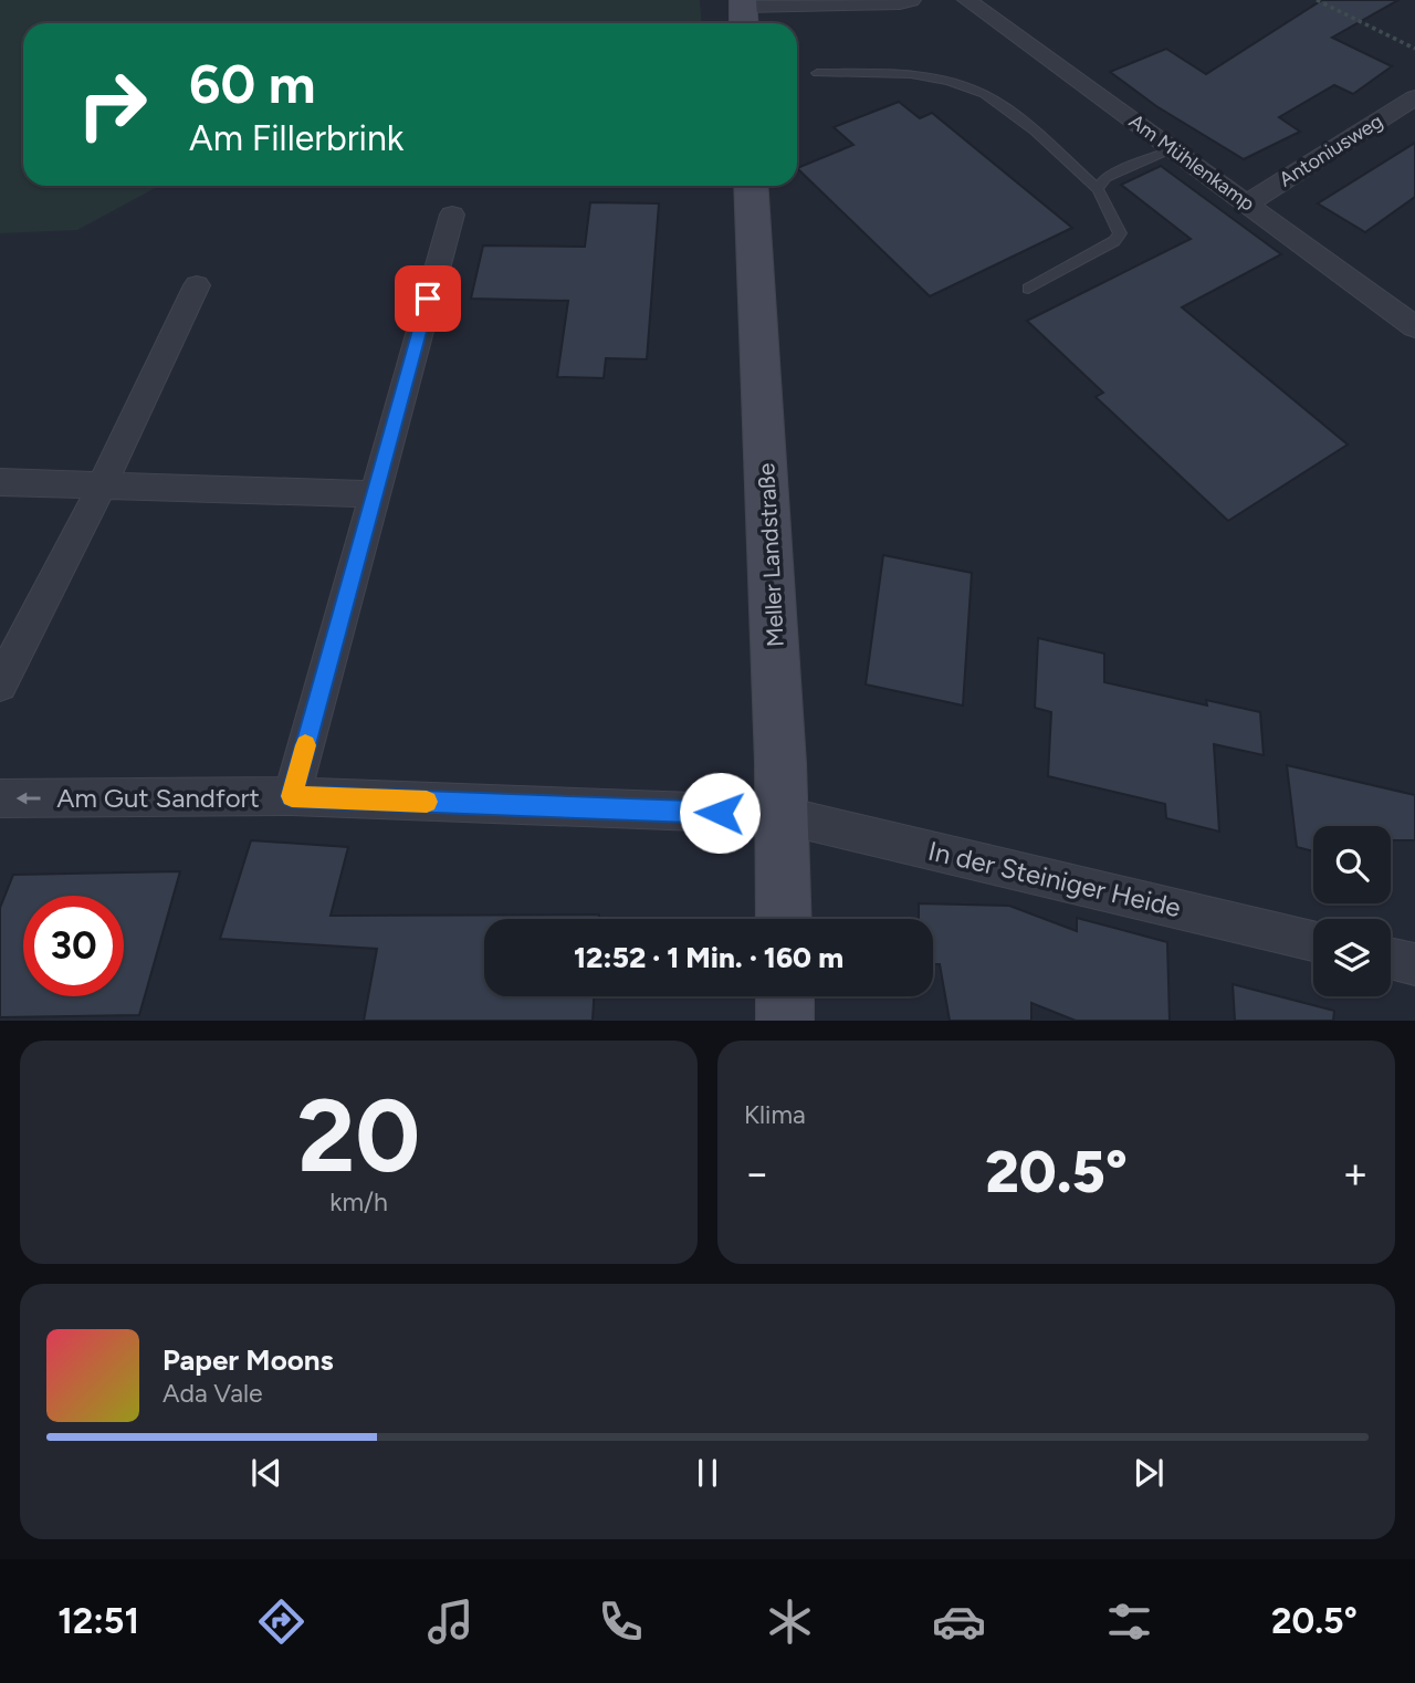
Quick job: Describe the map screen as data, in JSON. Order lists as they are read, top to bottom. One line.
{"streets":{"street":["Antoniusweg","Am Mühlenkamp","Meller Landstraße","Am Gut Sandfort","In der Steiniger Heide"]},"crossings":[["Antoniusweg","Am Mühlenkamp"],["Meller Landstraße","Am Gut Sandfort"],["Meller Landstraße","In der Steiniger Heide"],["Am Gut Sandfort","In der Steiniger Heide"]],"one_way":["Am Gut Sandfort"],"page":{"turn":["60 m","Am Fillerbrink"],"limit":"30","trip":"12:52 · 1 Min. · 160 m","tile":[["20","km/h"],"Klima"],"heat":["−","20.5°","+"],"song":["Paper Moons","Ada Vale"],"tabs":["12:51","20.5°"]}}
